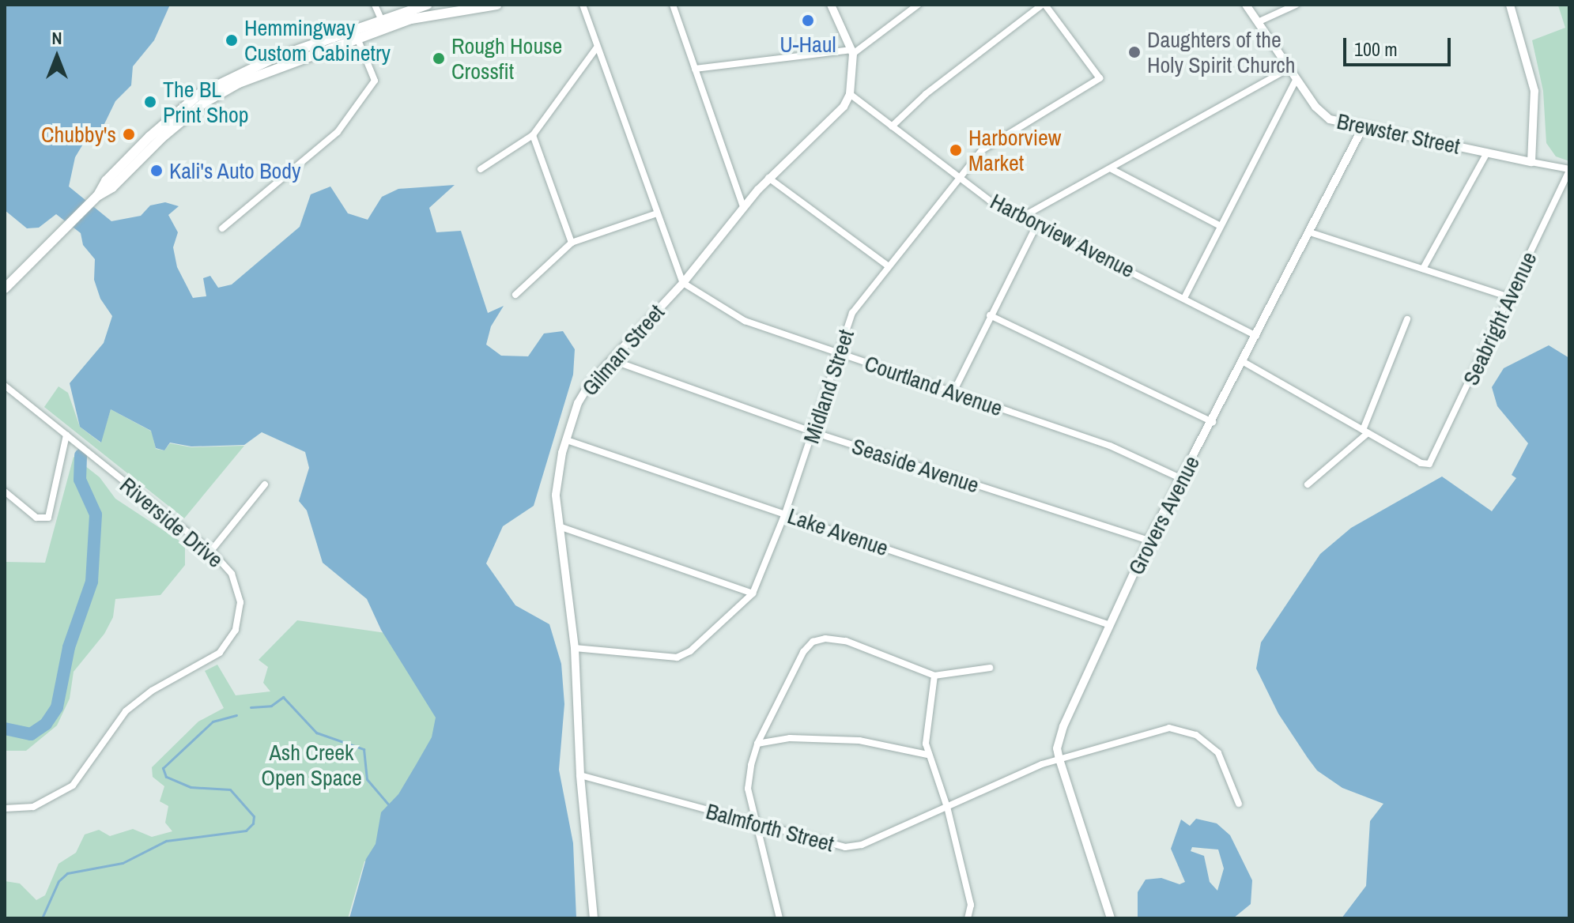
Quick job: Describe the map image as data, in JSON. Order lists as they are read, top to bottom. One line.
{"streets":{"street":["Brewster Street","Harborview Avenue","Seabright Avenue","Gilman Street","Courtland Avenue","Midland Street","Seaside Avenue","Grovers Avenue","Riverside Drive","Lake Avenue","Balmforth Street"]},"crossings":[["Brewster Street","Seabright Avenue"],["Brewster Street","Grovers Avenue"],["Harborview Avenue","Gilman Street"],["Harborview Avenue","Midland Street"],["Harborview Avenue","Grovers Avenue"],["Gilman Street","Courtland Avenue"],["Gilman Street","Midland Street"],["Gilman Street","Seaside Avenue"],["Gilman Street","Lake Avenue"],["Gilman Street","Balmforth Street"],["Courtland Avenue","Midland Street"],["Courtland Avenue","Grovers Avenue"],["Midland Street","Seaside Avenue"],["Midland Street","Lake Avenue"],["Seaside Avenue","Grovers Avenue"],["Grovers Avenue","Lake Avenue"],["Grovers Avenue","Balmforth Street"]],"parks":["Ash Creek Open Space"],"places":["U-Haul","Hemmingway Custom Cabinetry","Daughters of the Holy Spirit Church","Rough House Crossfit","The BL Print Shop","Chubby's","Harborview Market","Kali's Auto Body"],"scale_bar":"100 m","north":"top"}
